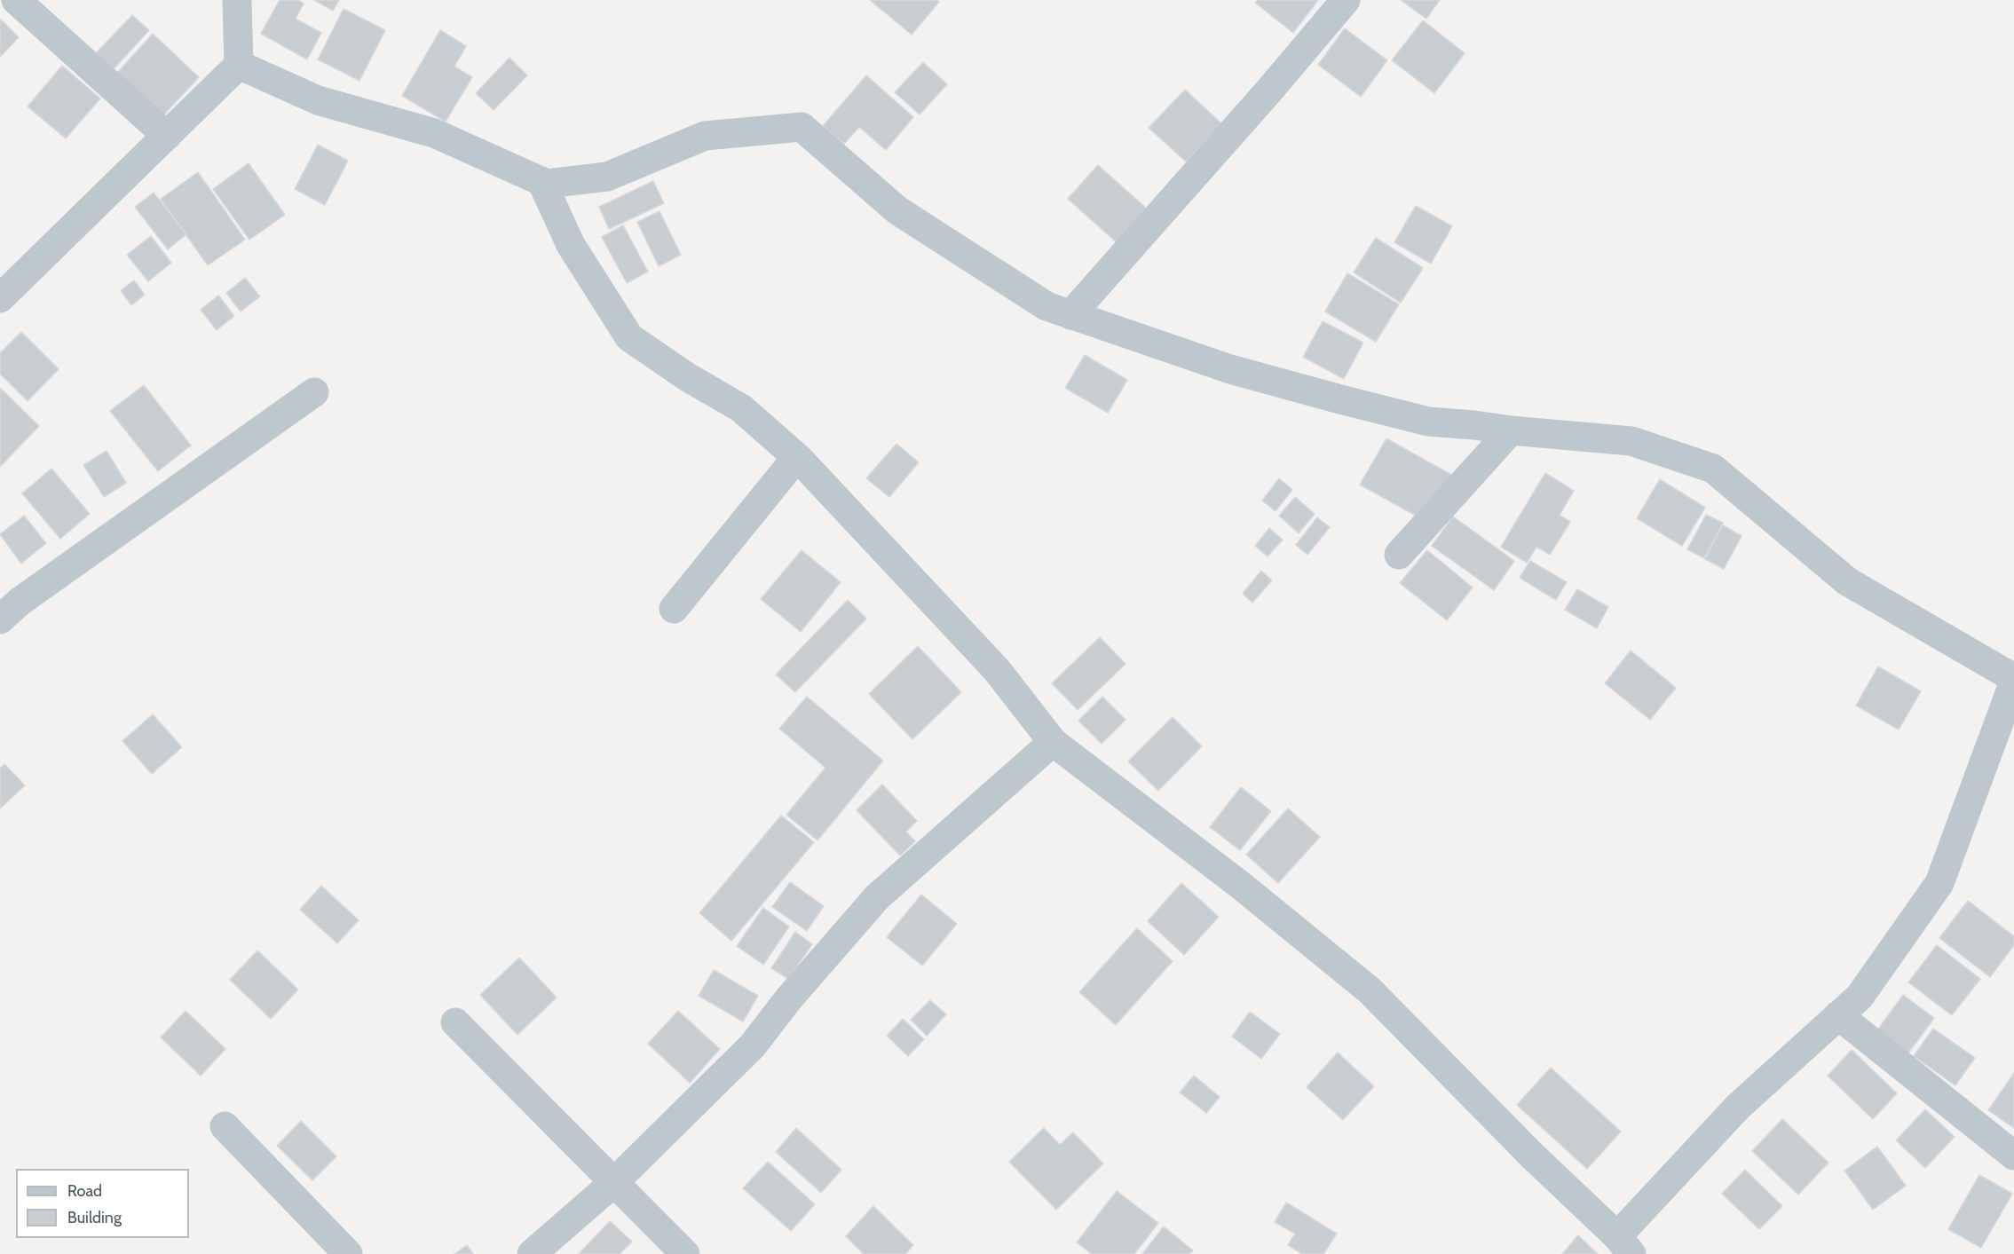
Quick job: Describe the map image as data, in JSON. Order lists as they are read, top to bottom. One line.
{"legend":["Road","Building"]}
